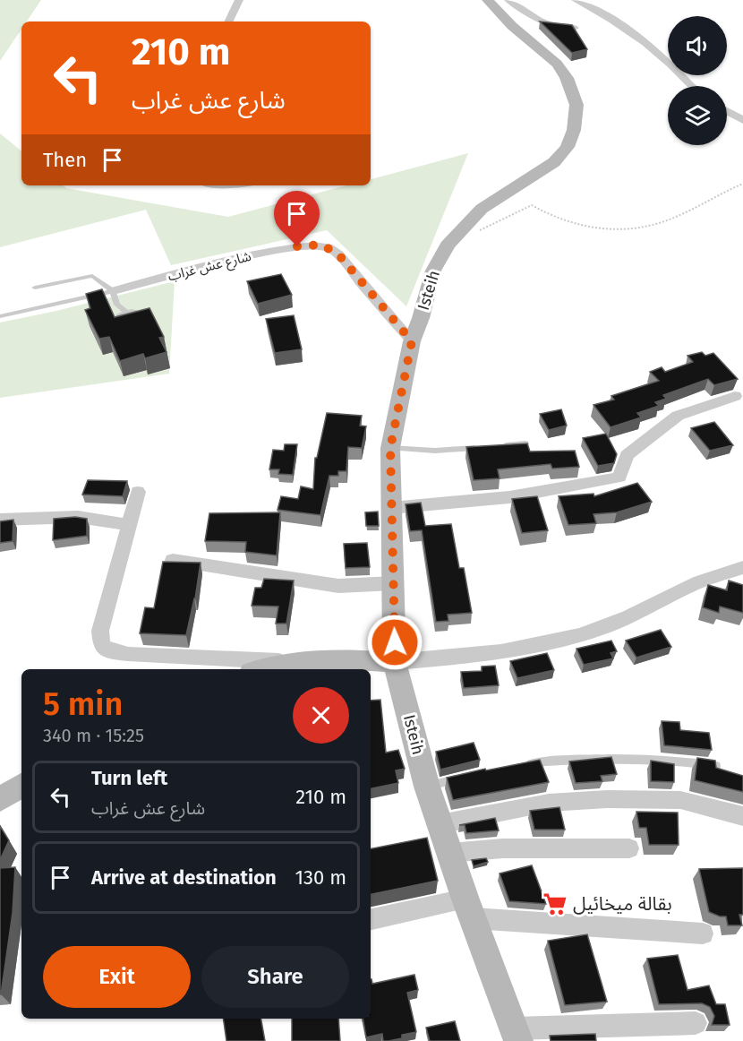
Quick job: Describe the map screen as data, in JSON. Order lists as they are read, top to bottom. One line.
{"streets":{"street":["شارع عش غراب","Isteih"]},"crossings":[["شارع عش غراب","Isteih"]],"places":{"supermarket":["بقالة ميخائيل"]},"page":{"turn":["210 m","شارع عش غراب"],"then":"Then","heading":["5 min","340 m · 15:25"],"list":[{"name":"Turn left","note":"شارع عش غراب","value":"210 m"},{"name":"Arrive at destination","value":"130 m"}],"buttons":["Exit","Share"]}}
